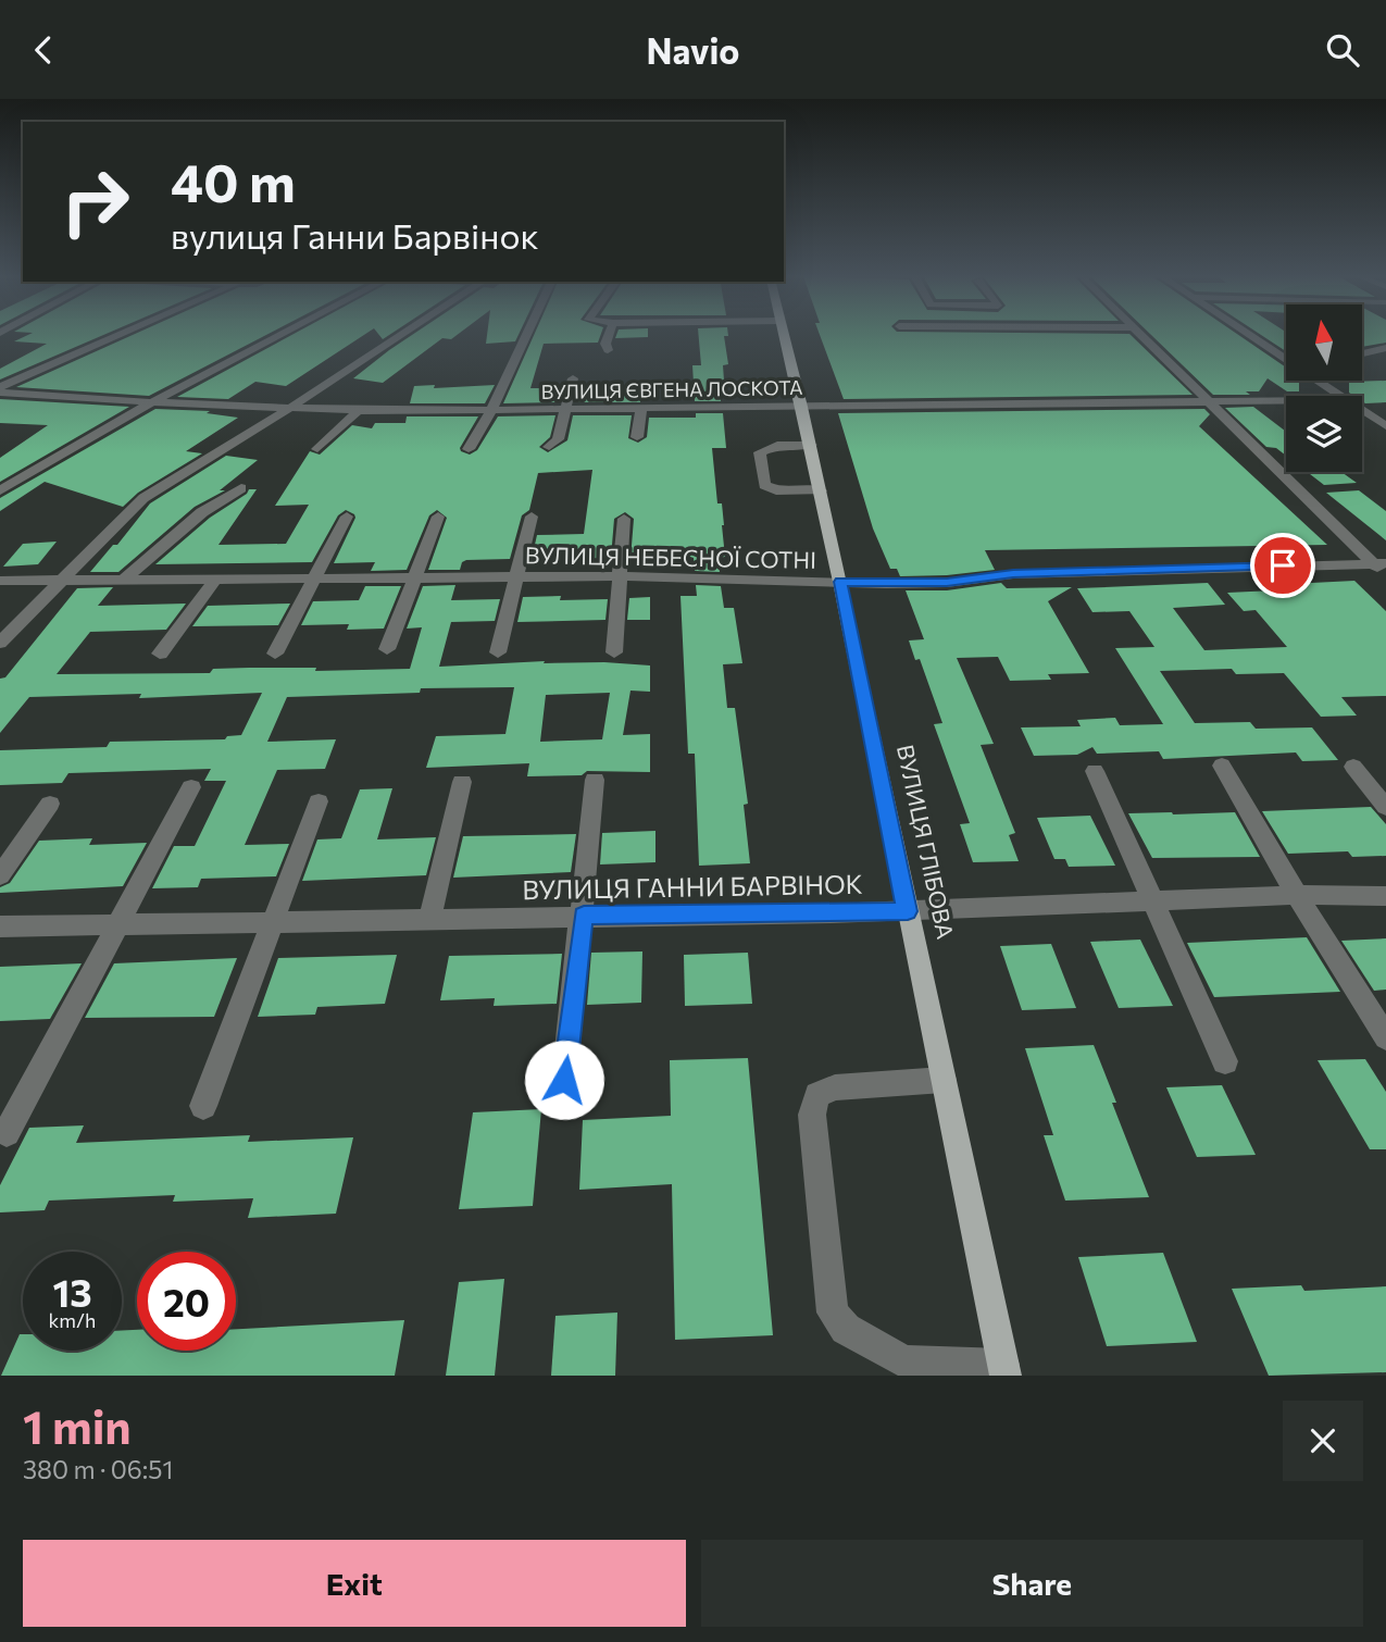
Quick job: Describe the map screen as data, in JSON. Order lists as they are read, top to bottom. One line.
{"streets":{"main road":["ВУЛИЦЯ ГЛІБОВА"],"street":["ВУЛИЦЯ ЄВГЕНА ЛОСКОТА","ВУЛИЦЯ НЕБЕСНОЇ СОТНІ","ВУЛИЦЯ ГАННИ БАРВІНОК"]},"crossings":[["ВУЛИЦЯ ЄВГЕНА ЛОСКОТА","ВУЛИЦЯ ГЛІБОВА"],["ВУЛИЦЯ НЕБЕСНОЇ СОТНІ","ВУЛИЦЯ ГЛІБОВА"],["ВУЛИЦЯ ГЛІБОВА","ВУЛИЦЯ ГАННИ БАРВІНОК"]],"north":"top","page":{"header":"Navio","turn":["40 m","вулиця Ганни Барвінок"],"speed":"13 km/h","limit":"20","heading":["1 min","380 m · 06:51"],"buttons":["Exit","Share"]}}
